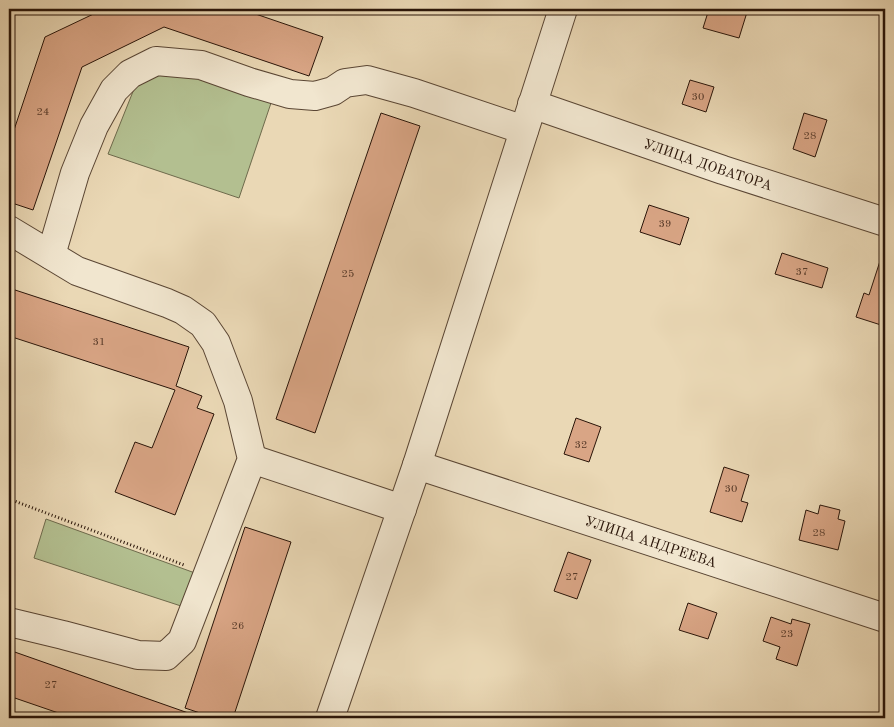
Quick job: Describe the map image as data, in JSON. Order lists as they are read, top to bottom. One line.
{"streets":{"street":["УЛИЦА ДОВАТОРА","УЛИЦА АНДРЕЕВА"]},"house_numbers":["30","24","28","39","37","25","31","32","30","28","27","26","23","27"]}
